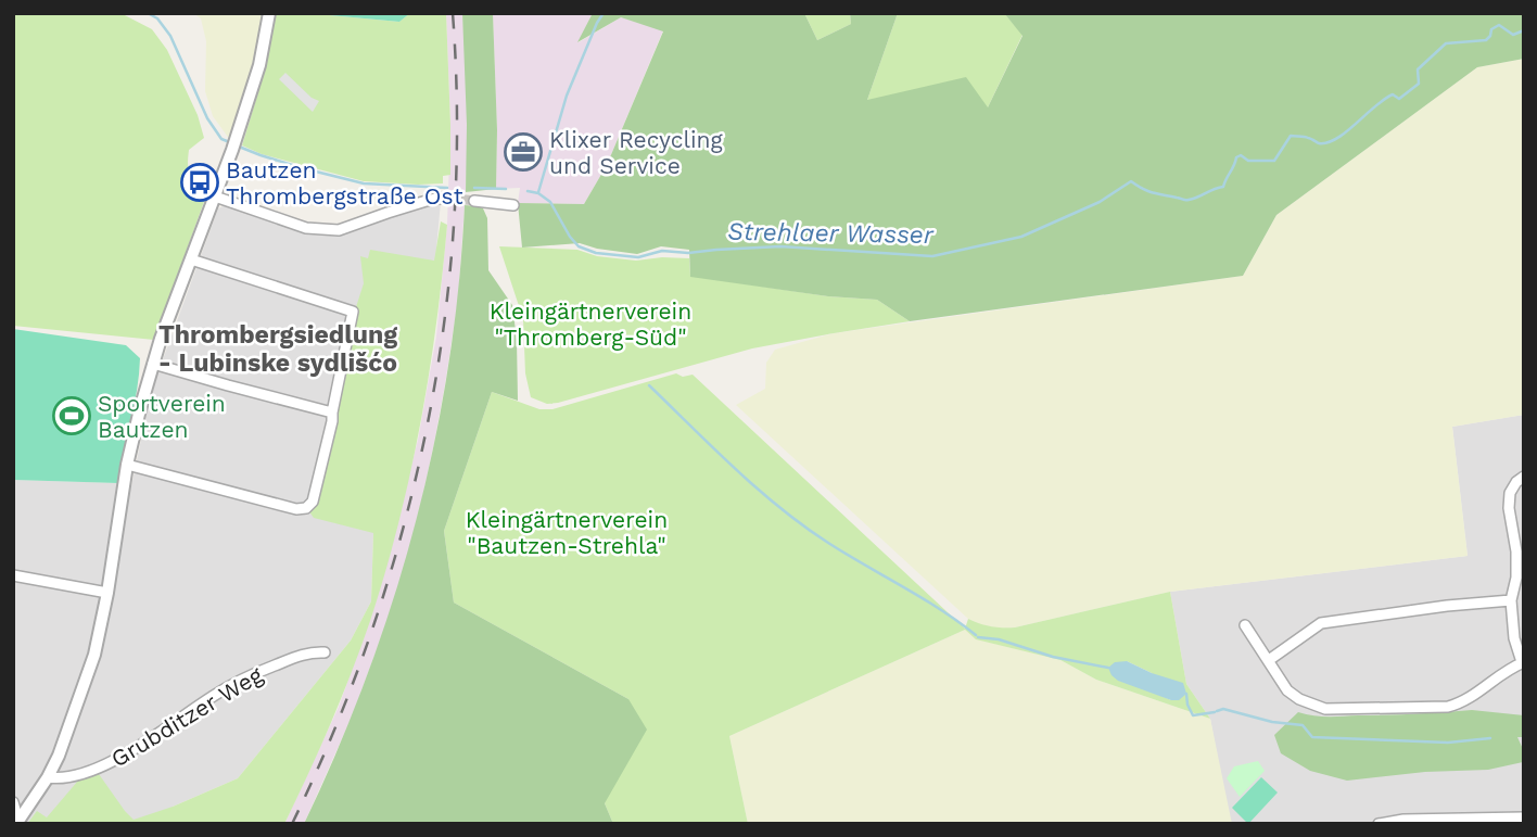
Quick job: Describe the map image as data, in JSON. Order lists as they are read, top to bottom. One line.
{"streets":{"street":["Grubditzer Weg"]},"districts":["Thrombergsiedlung - Lubinske sydlišćo"],"water":["Strehlaer Wasser"],"parks":["Kleingärtnerverein \"Thromberg-Süd\"","Kleingärtnerverein \"Bautzen-Strehla\""],"places":{"office":["Klixer Recycling und Service"],"bus stop":["Bautzen Thrombergstraße Ost"],"sports":["Sportverein Bautzen"]}}
